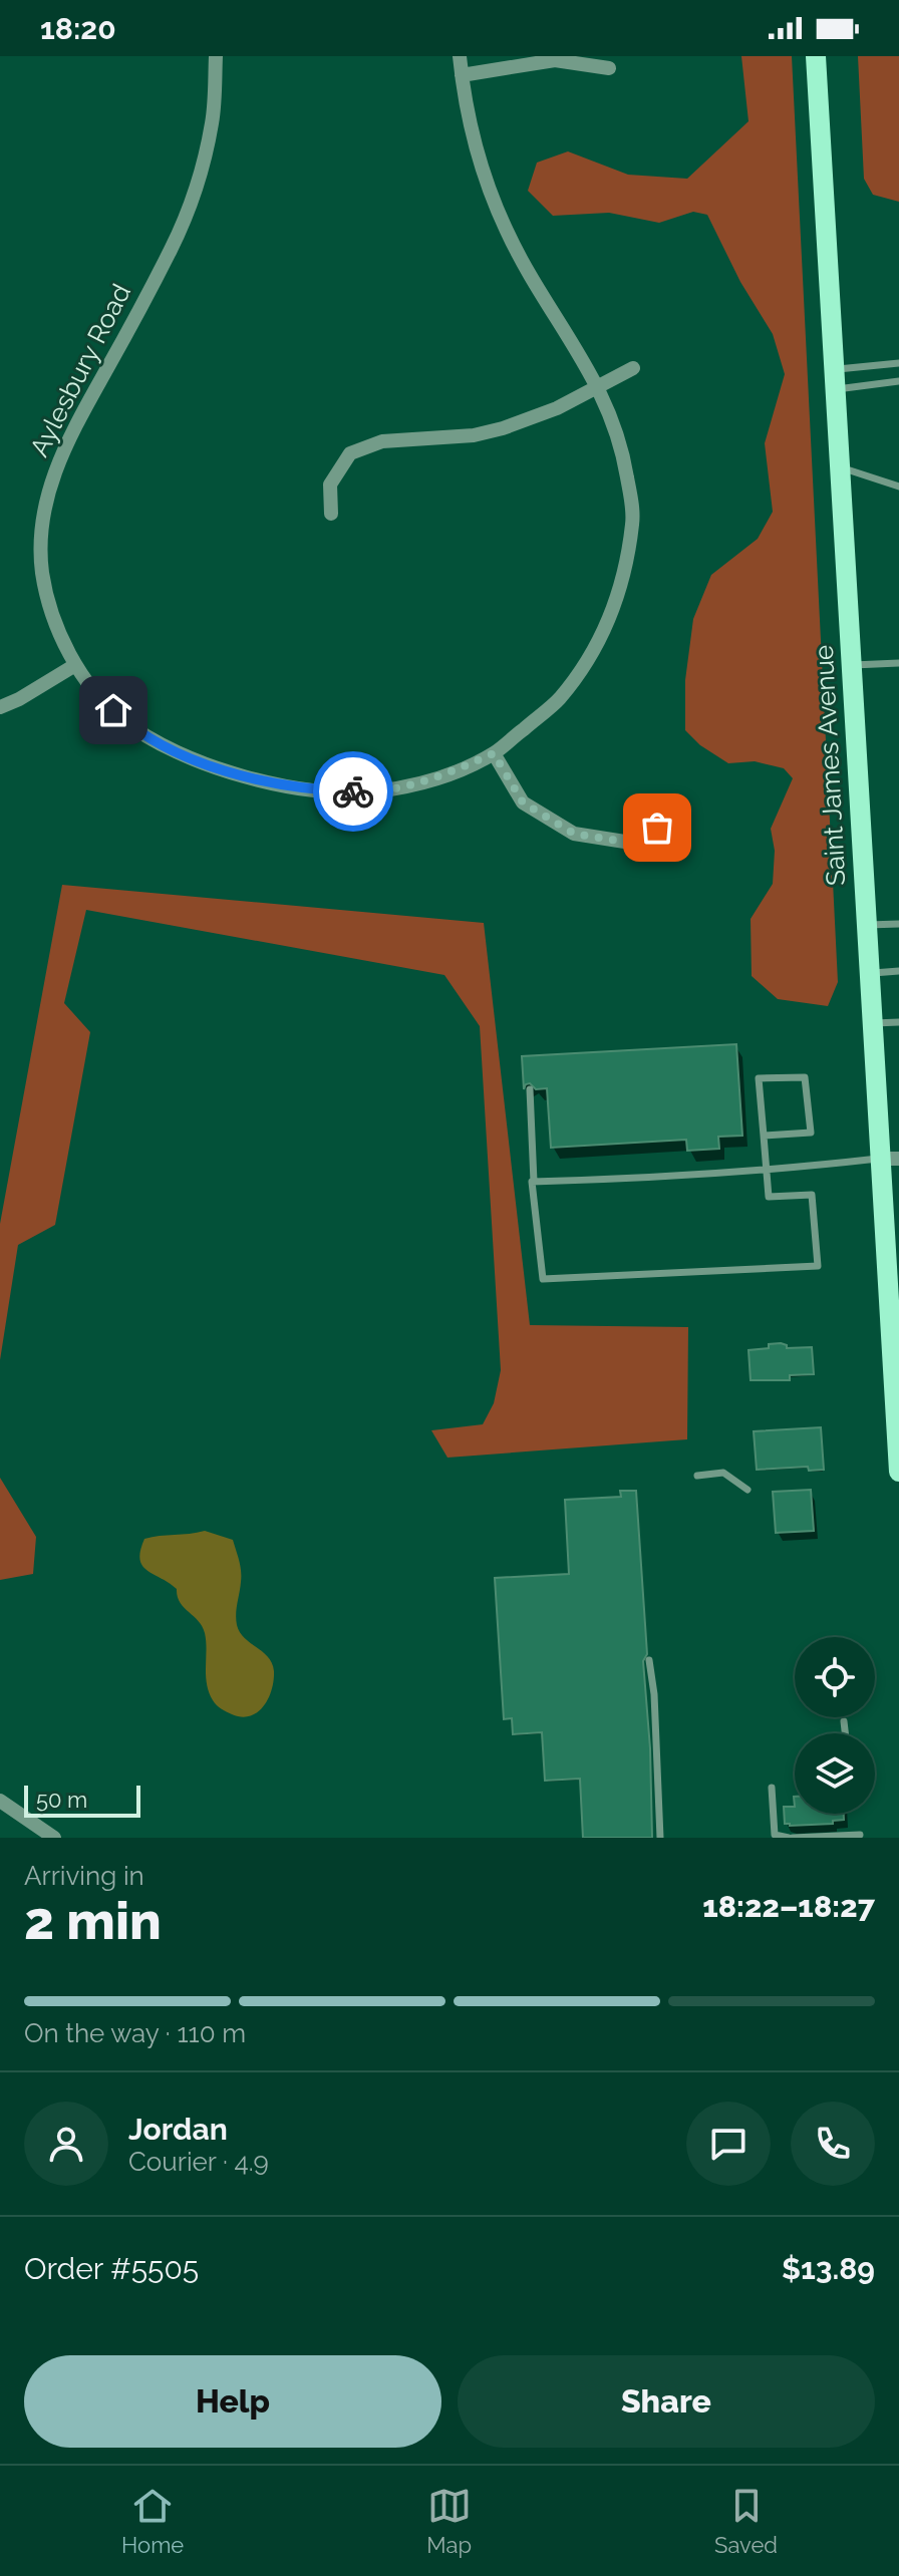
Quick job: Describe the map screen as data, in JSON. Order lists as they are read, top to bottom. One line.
{"streets":{"main road":["Saint James Avenue"],"street":["Aylesbury Road"]},"scale_bar":"50 m","page":{"status":"18:20","scale":"50 m","heading":["2 min","Arriving in","18:22–18:27"],"panel":["Jordan","Courier · 4.9","Order #5505","$13.89"],"bar":"On the way · 110 m","buttons":["Help","Share"],"tabs":["Home","Map","Saved"]}}
